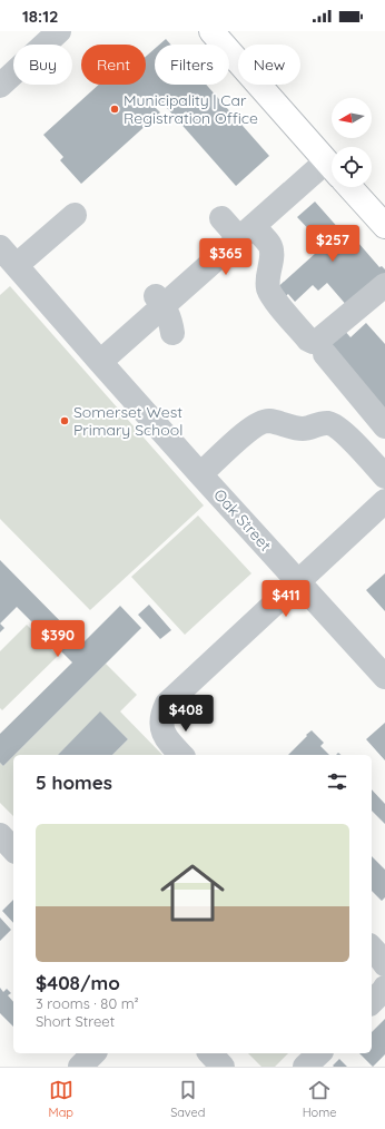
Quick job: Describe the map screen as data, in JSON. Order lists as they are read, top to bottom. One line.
{"streets":{"street":["Oak Street"]},"places":["Municipality | Car Registration Office","Somerset West Primary School"],"north":"left","page":{"status":"18:12","chip":["Buy","Rent","Filters","New"],"price":["$257","$365","$411","$390","$408"],"heading":"5 homes","list":[{"name":"$408/mo","note":"3 rooms · 80 m² · Short Street"}],"tabs":["Map","Saved","Home"]}}
